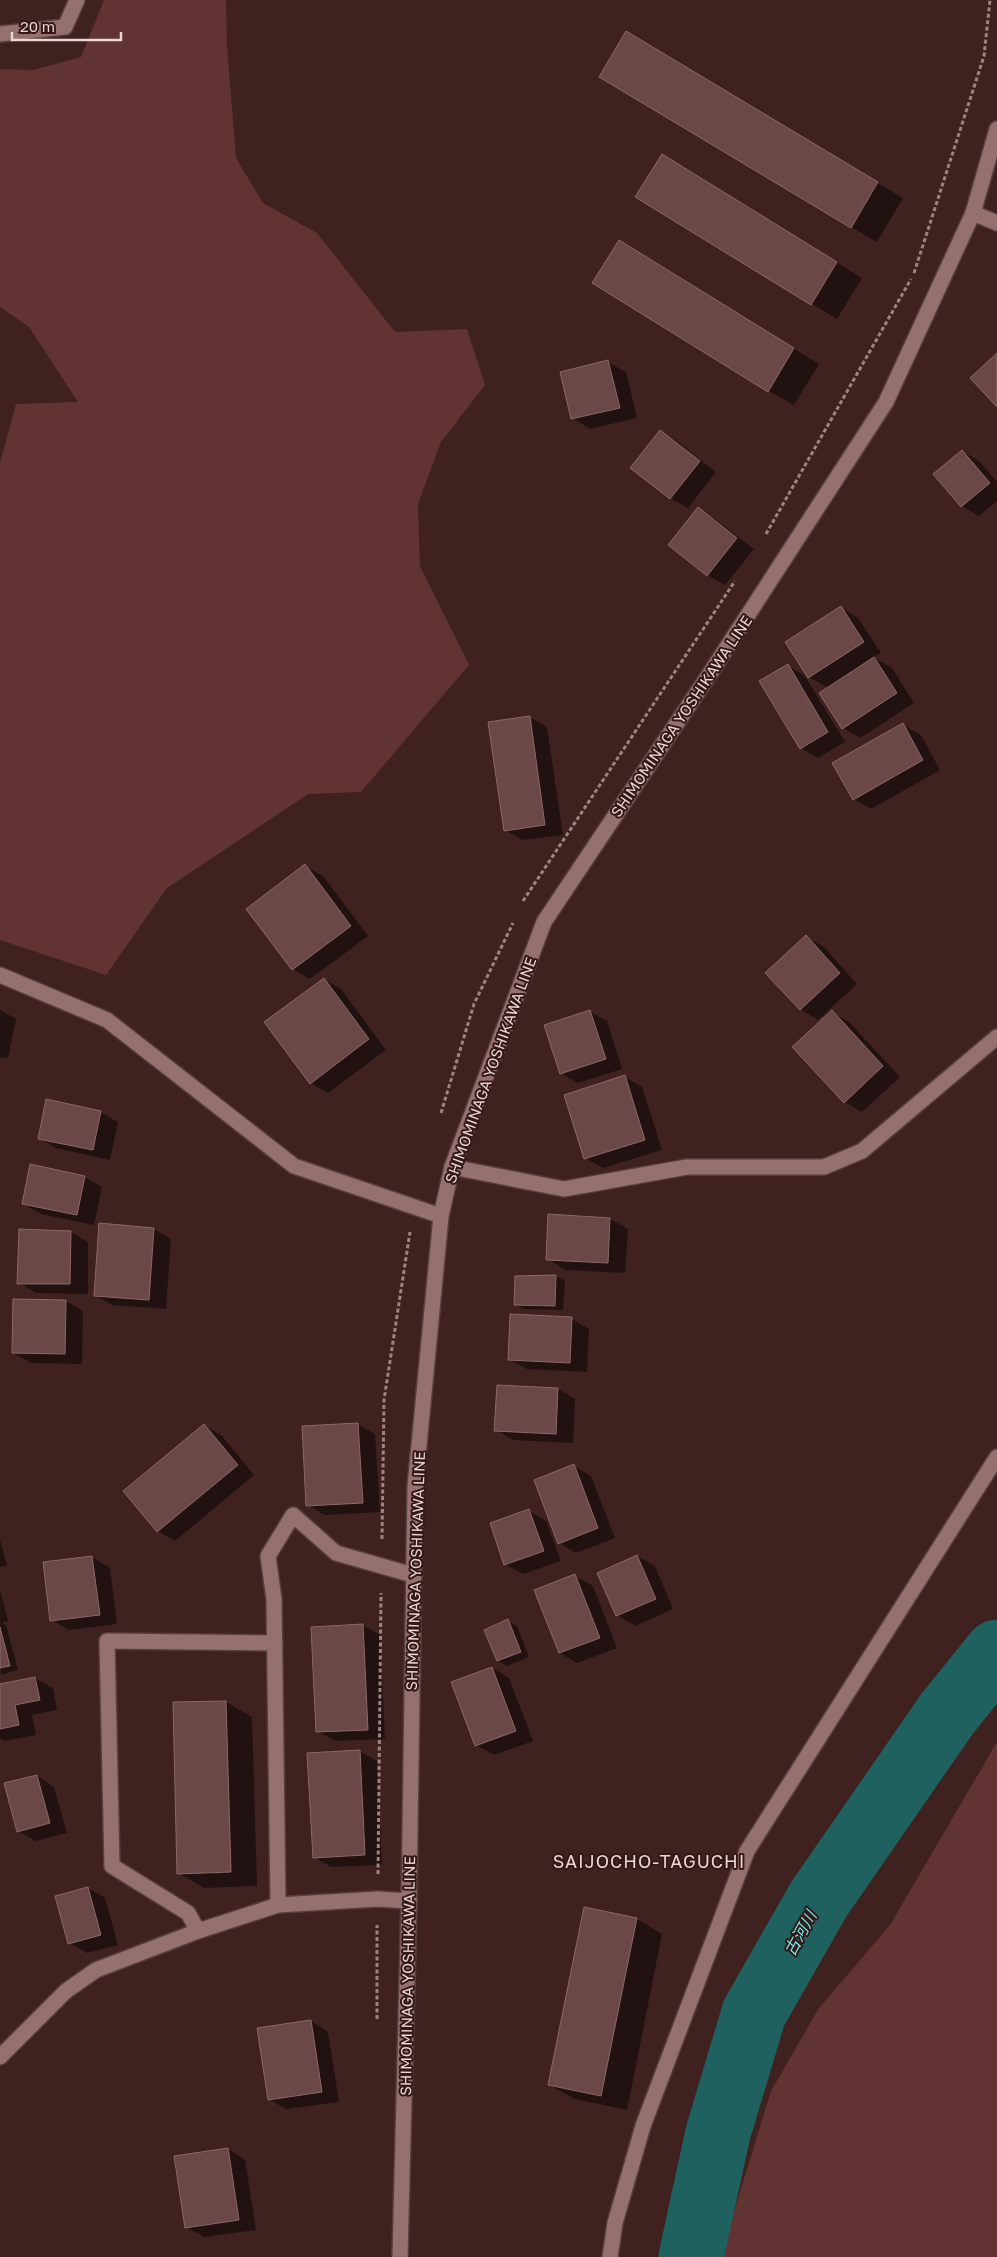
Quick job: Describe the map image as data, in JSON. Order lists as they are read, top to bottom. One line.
{"streets":{"street":["SHIMOMINAGA YOSHIKAWA LINE"]},"districts":["SAIJOCHO-TAGUCHI"],"water":["古河川"],"scale_bar":"20 m"}
